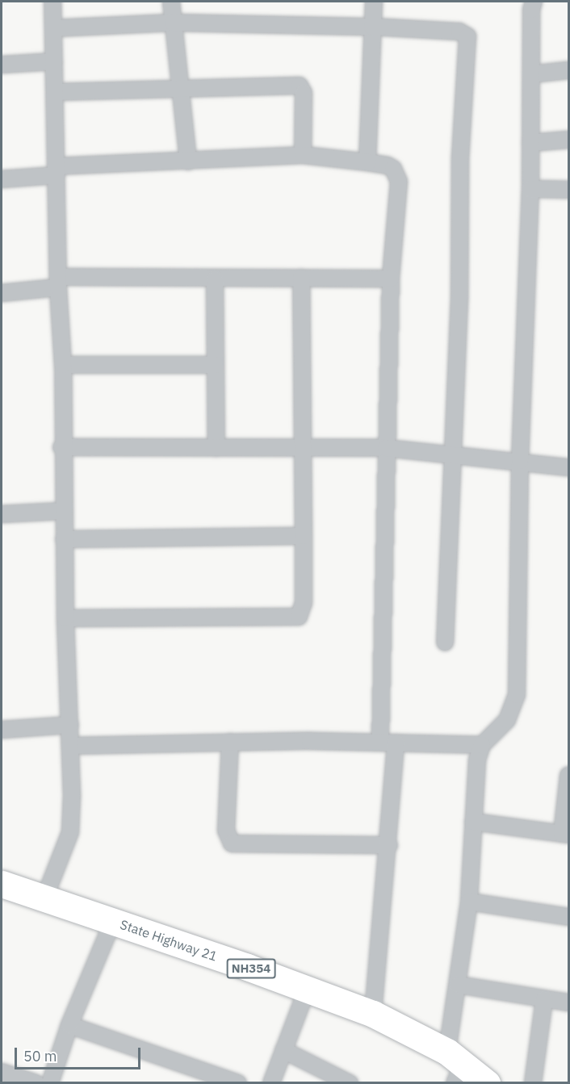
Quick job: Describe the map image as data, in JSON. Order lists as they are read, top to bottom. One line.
{"streets":{"highway":["State Highway 21","NH354"]},"scale_bar":"50 m"}
